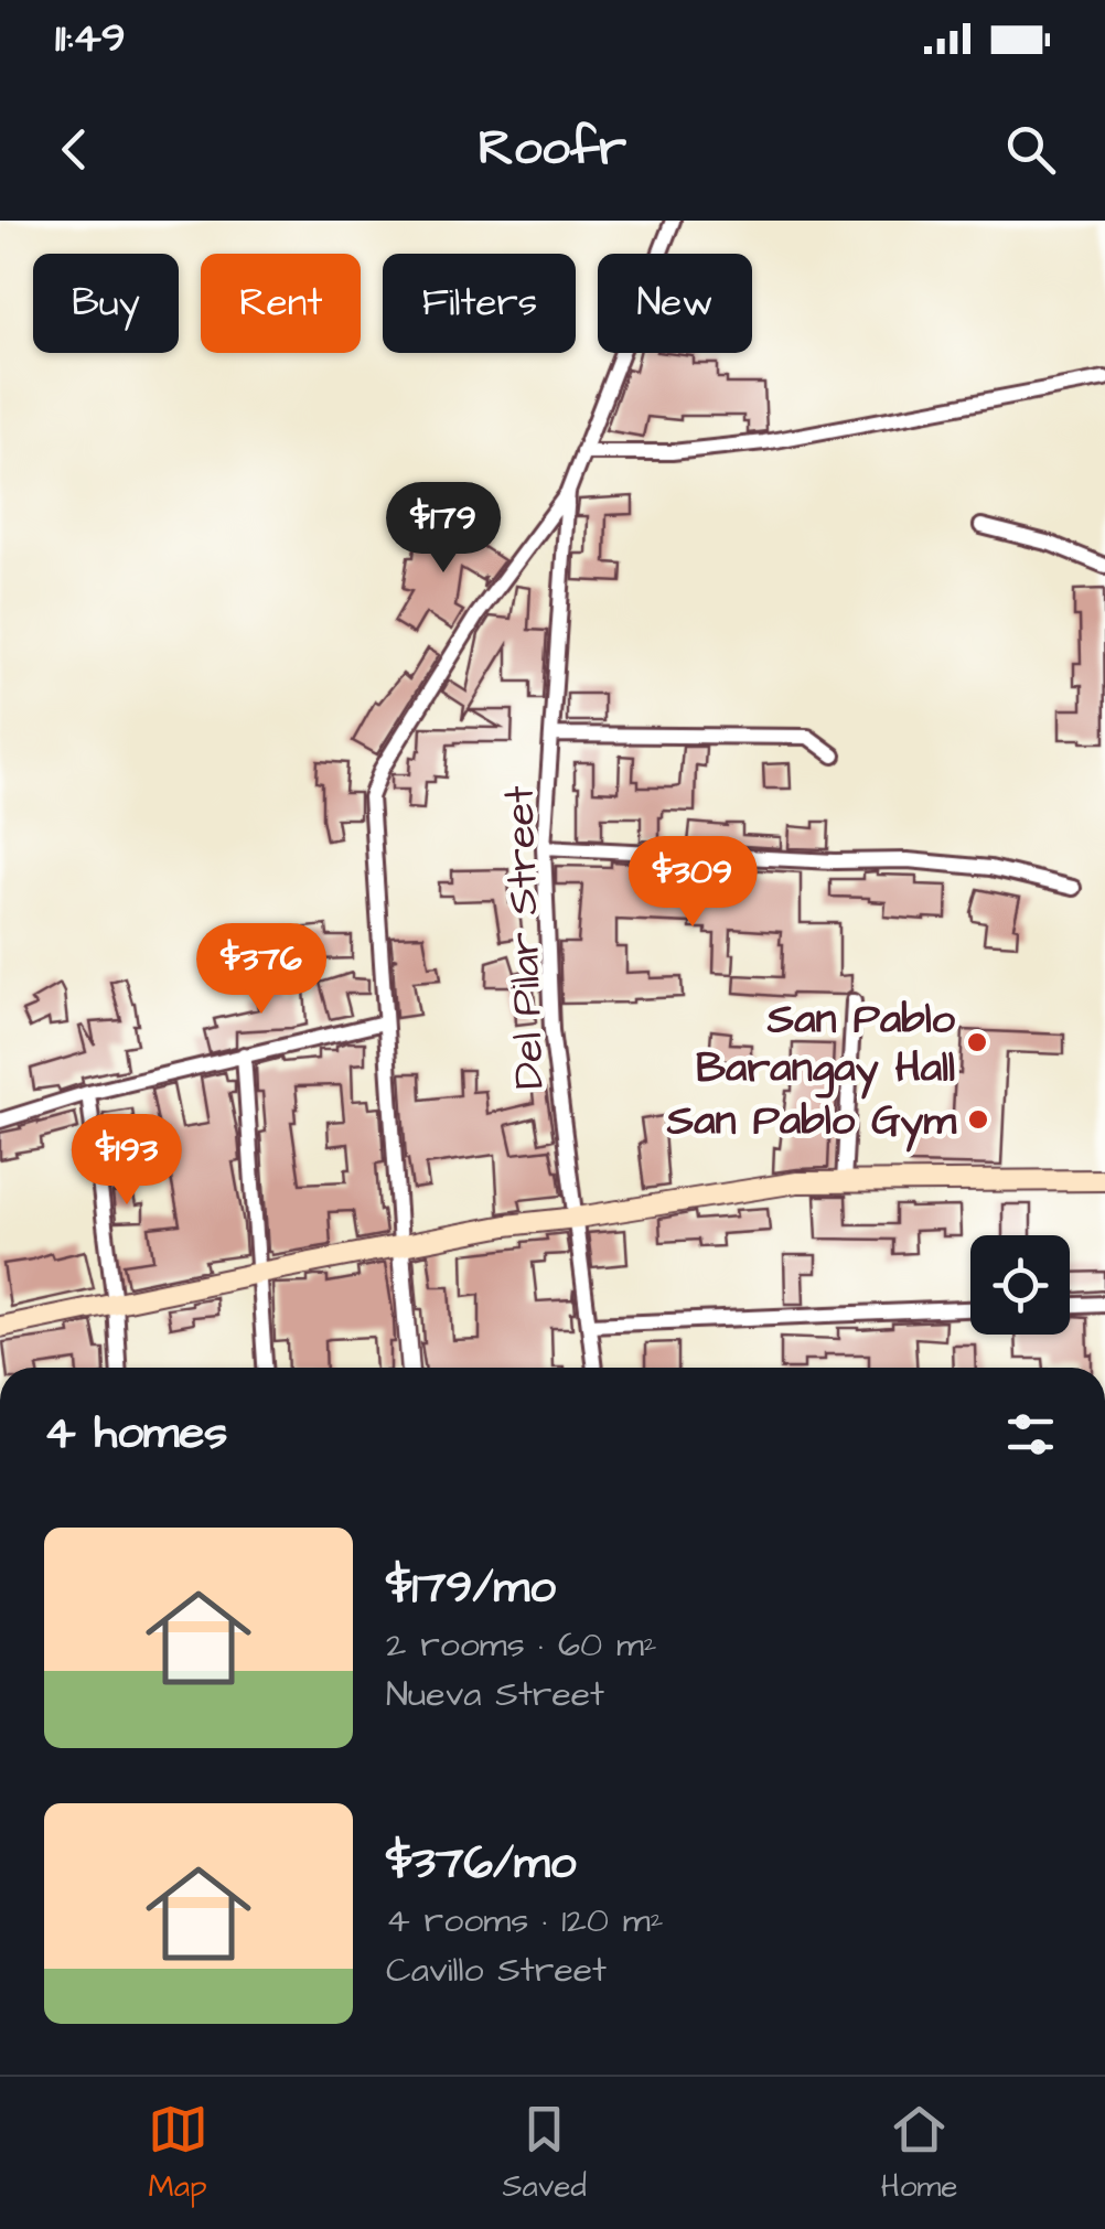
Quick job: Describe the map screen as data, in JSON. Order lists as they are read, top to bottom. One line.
{"streets":{"street":["Del Pilar Street"]},"places":["San Pablo Barangay Hall","San Pablo Gym"],"page":{"status":"11:49","header":"Roofr","chip":["Buy","Rent","Filters","New"],"price":["$179","$309","$376","$193"],"heading":"4 homes","list":[{"name":"$179/mo","note":"2 rooms · 60 m² · Nueva Street"},{"name":"$376/mo","note":"4 rooms · 120 m² · Cavillo Street"}],"tabs":["Map","Saved","Home"]}}
